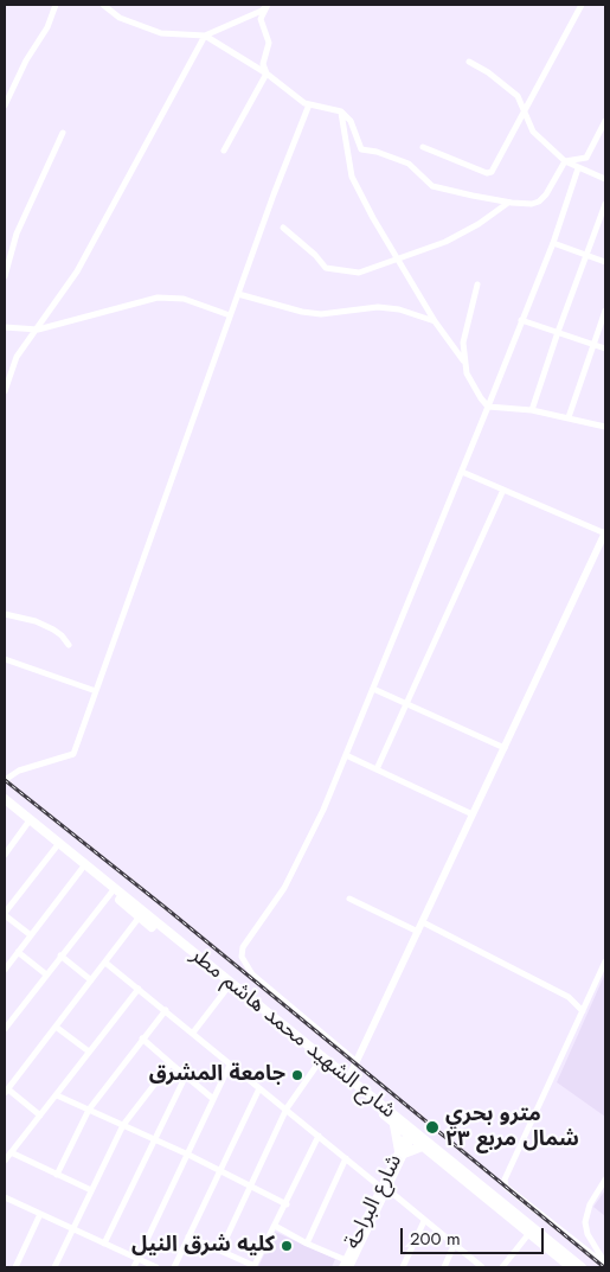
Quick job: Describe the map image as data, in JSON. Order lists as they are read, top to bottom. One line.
{"streets":{"main road":["شارع الشهيد محمد هاشم مطر"],"street":["شارع البراحة"]},"crossings":[["شارع الشهيد محمد هاشم مطر","شارع البراحة"]],"places":["جامعة المشرق","مترو بحري شمال مربع ٢٣","كليه شرق النيل"],"scale_bar":"200 m"}
